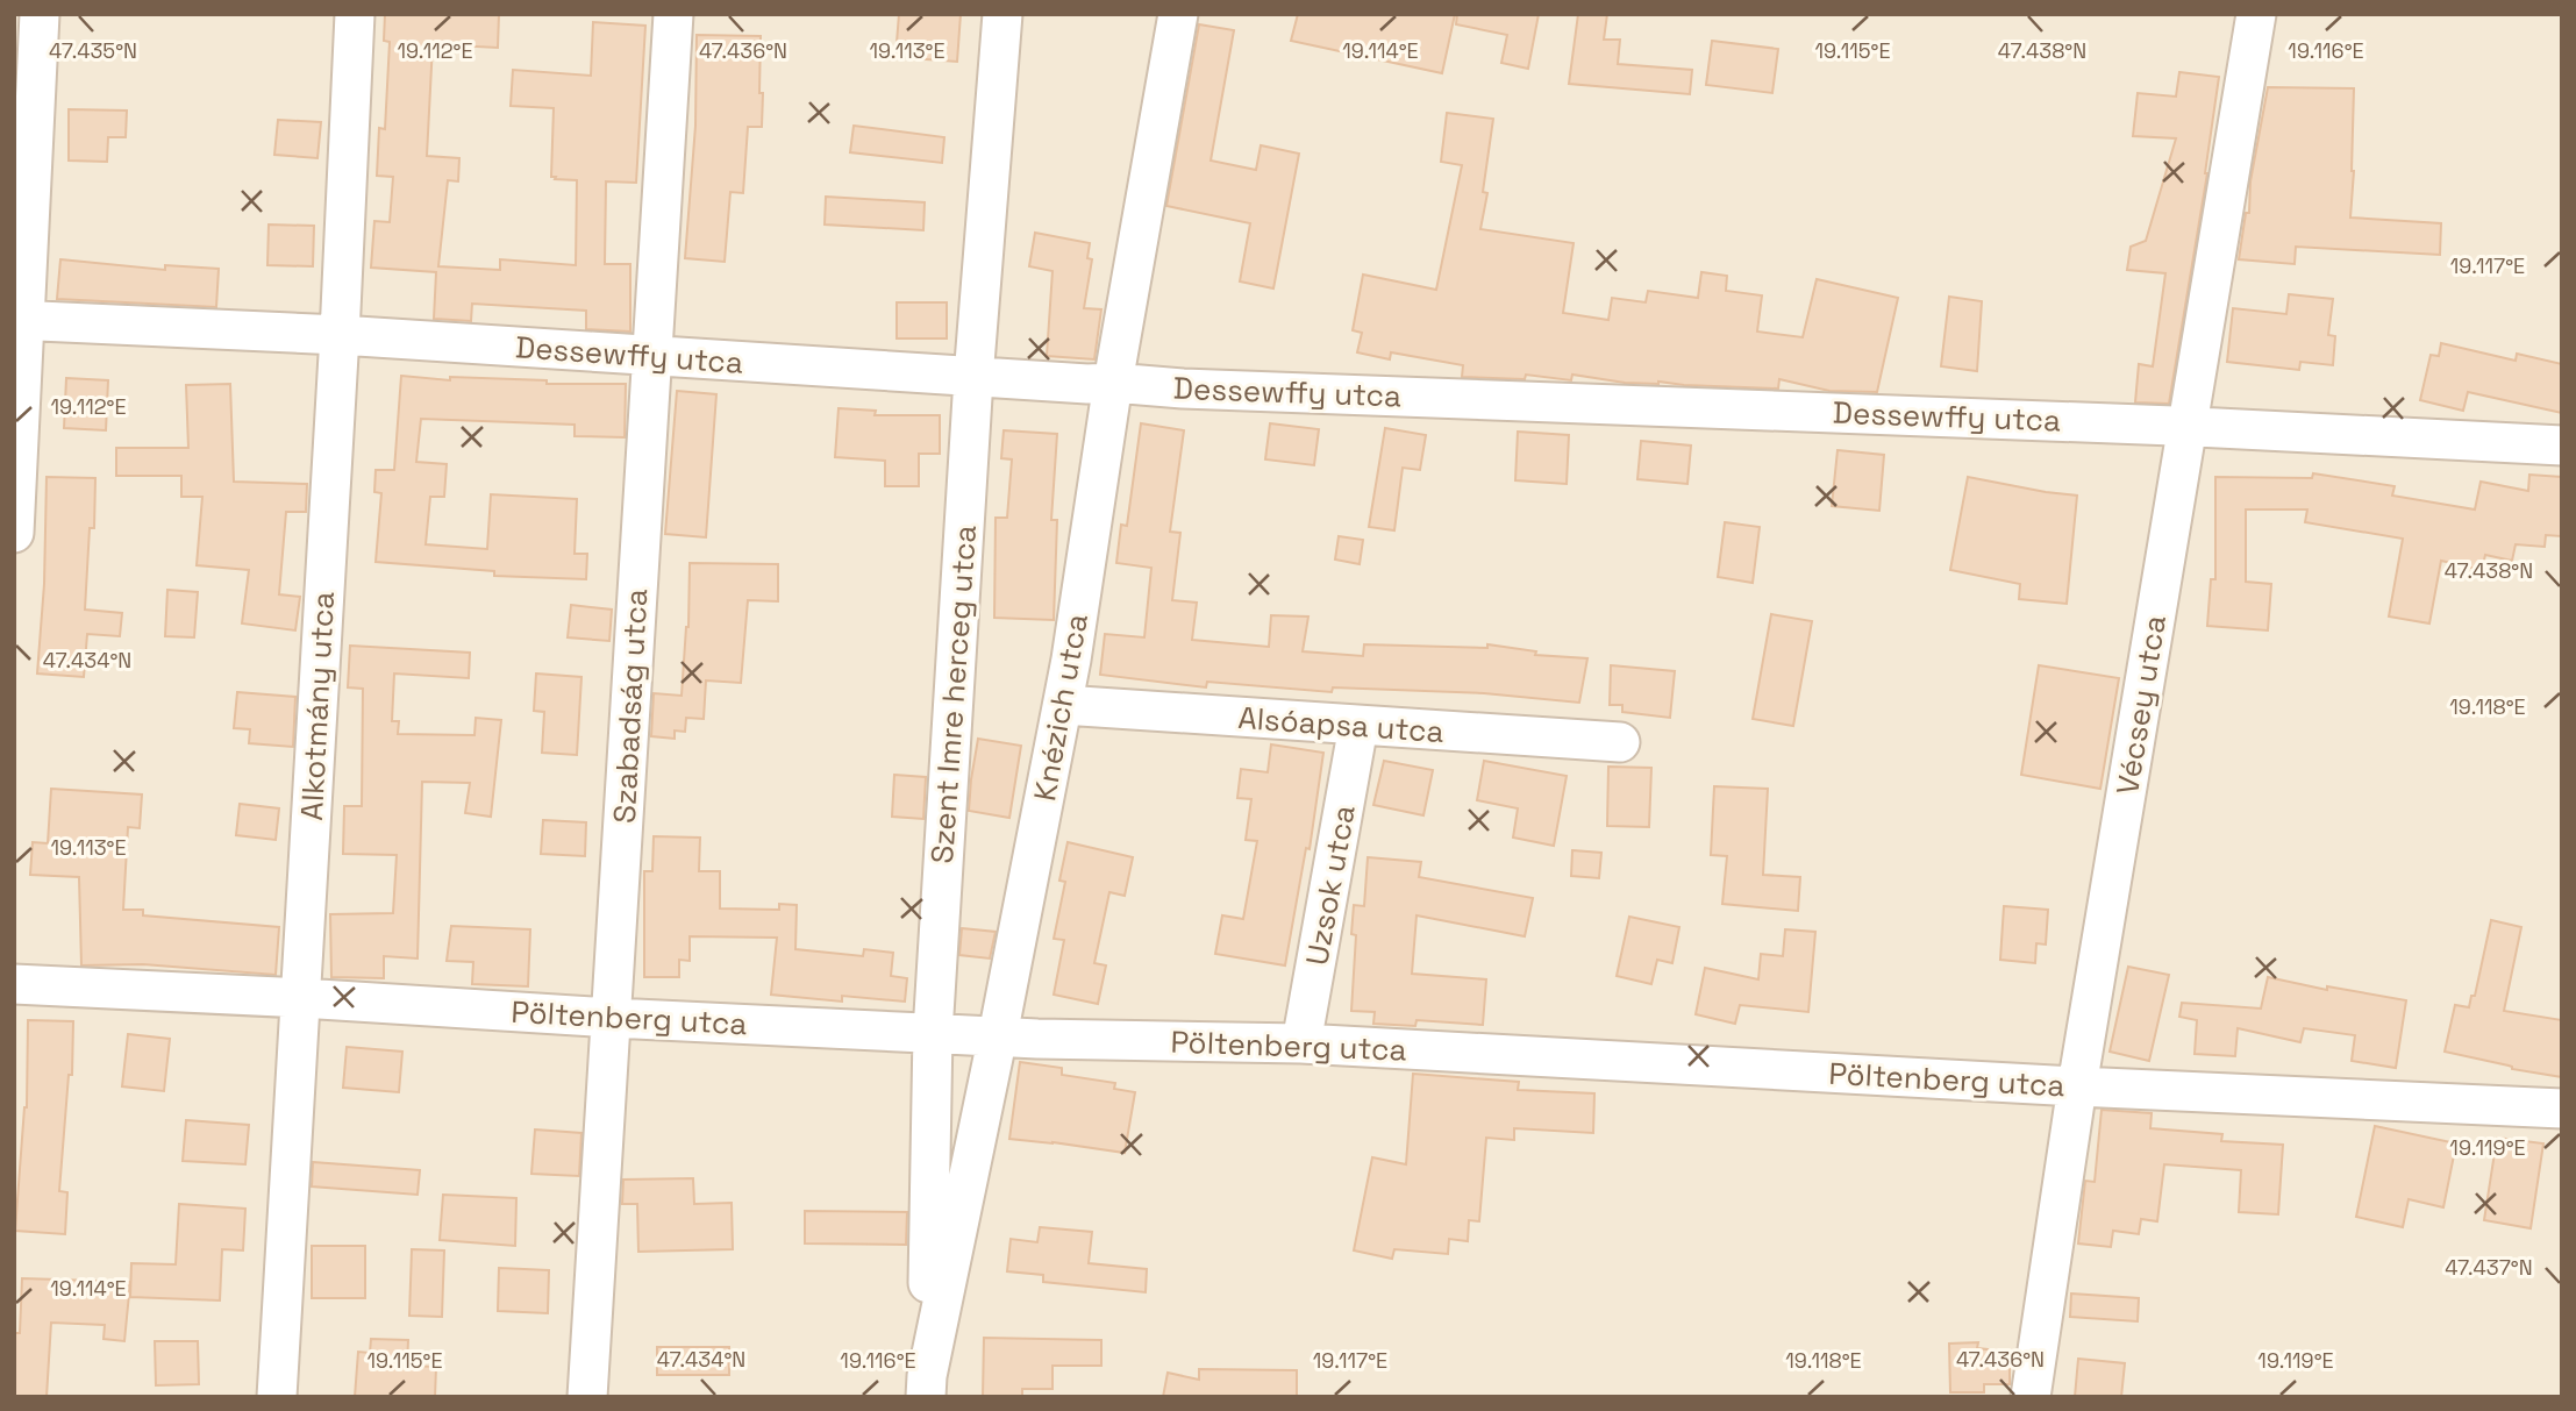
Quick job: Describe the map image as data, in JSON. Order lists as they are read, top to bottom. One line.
{"streets":{"street":["Dessewffy utca","Szent Imre herceg utca","Vécsey utca","Alkotmány utca","Szabadság utca","Knézich utca","Alsóapsa utca","Uzsok utca","Pöltenberg utca"]},"crossings":[["Dessewffy utca","Szent Imre herceg utca"],["Dessewffy utca","Vécsey utca"],["Dessewffy utca","Alkotmány utca"],["Dessewffy utca","Szabadság utca"],["Dessewffy utca","Knézich utca"],["Szent Imre herceg utca","Knézich utca"],["Szent Imre herceg utca","Pöltenberg utca"],["Vécsey utca","Pöltenberg utca"],["Alkotmány utca","Pöltenberg utca"],["Szabadság utca","Pöltenberg utca"],["Knézich utca","Alsóapsa utca"],["Knézich utca","Pöltenberg utca"],["Alsóapsa utca","Uzsok utca"],["Uzsok utca","Pöltenberg utca"]],"coordinates":["19.112°E","19.113°E","19.114°E","19.115°E","19.116°E","47.435°N","47.436°N","47.438°N","19.117°E","47.434°N","19.118°E","19.119°E","47.437°N"]}
